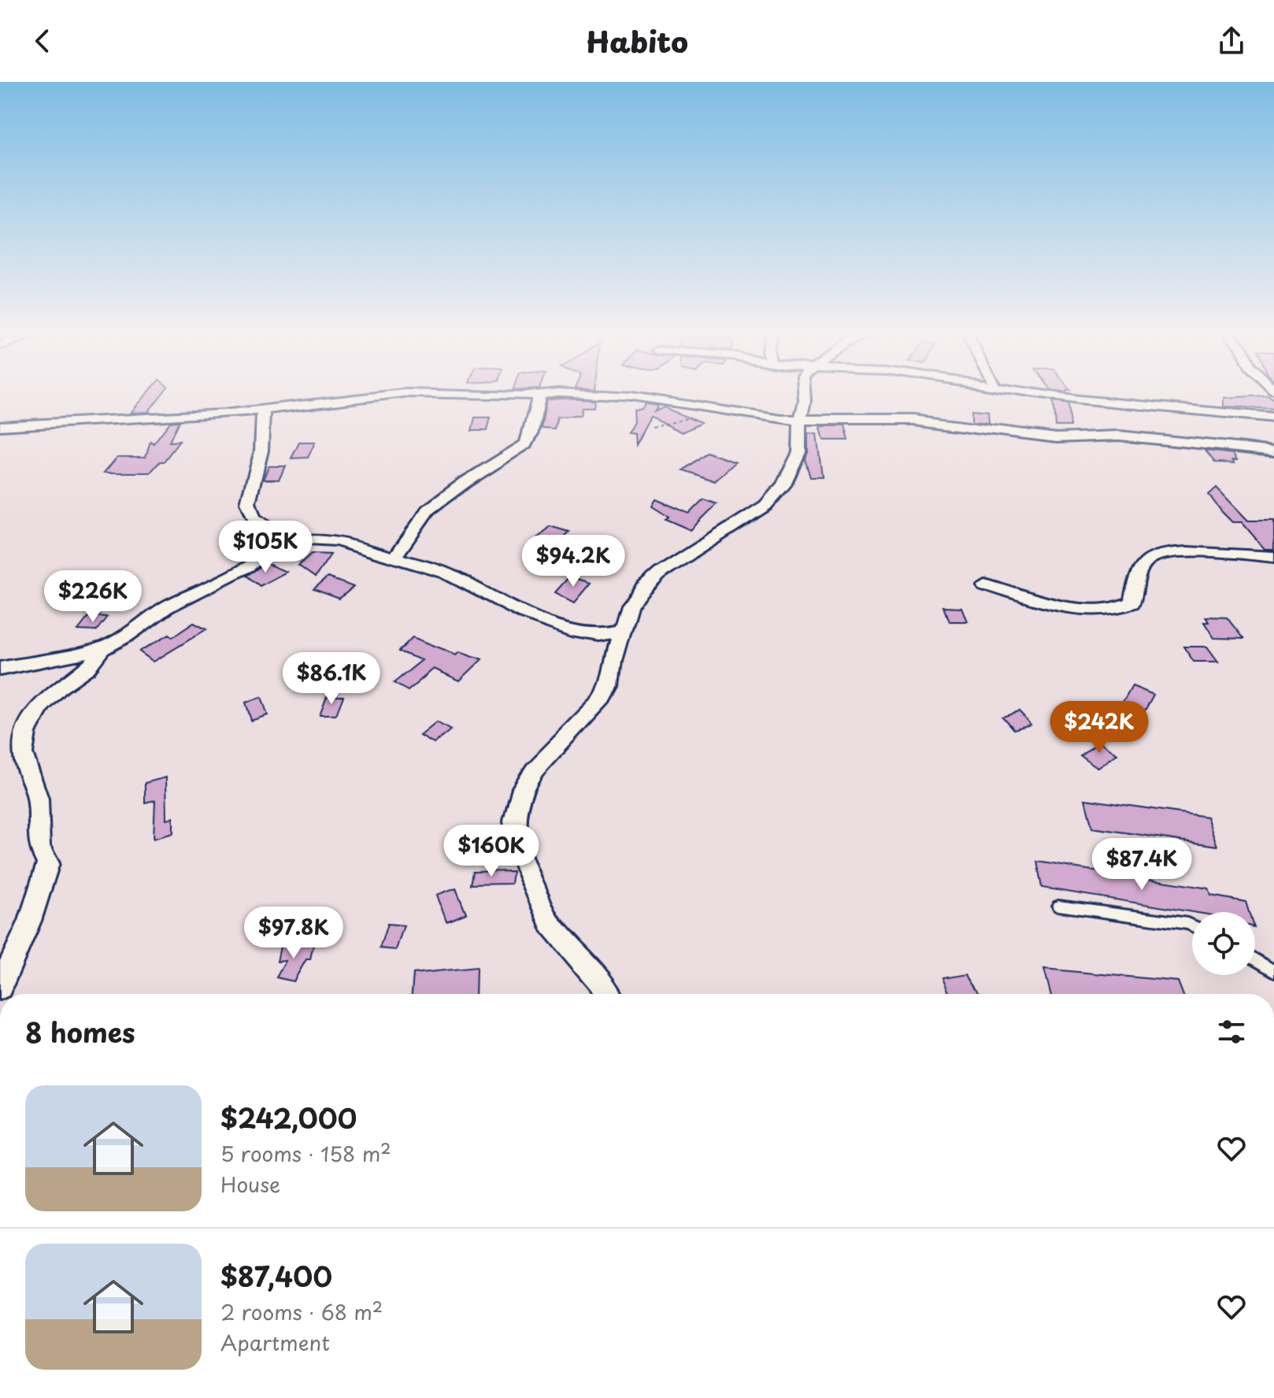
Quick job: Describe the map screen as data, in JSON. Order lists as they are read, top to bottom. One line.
{"page":{"header":"Habito","price":["$105K","$94.2K","$226K","$86.1K","$242K","$160K","$87.4K","$97.8K"],"heading":"8 homes","list":[{"name":"$242,000","note":"5 rooms · 158 m² · House"},{"name":"$87,400","note":"2 rooms · 68 m² · Apartment"}]}}
